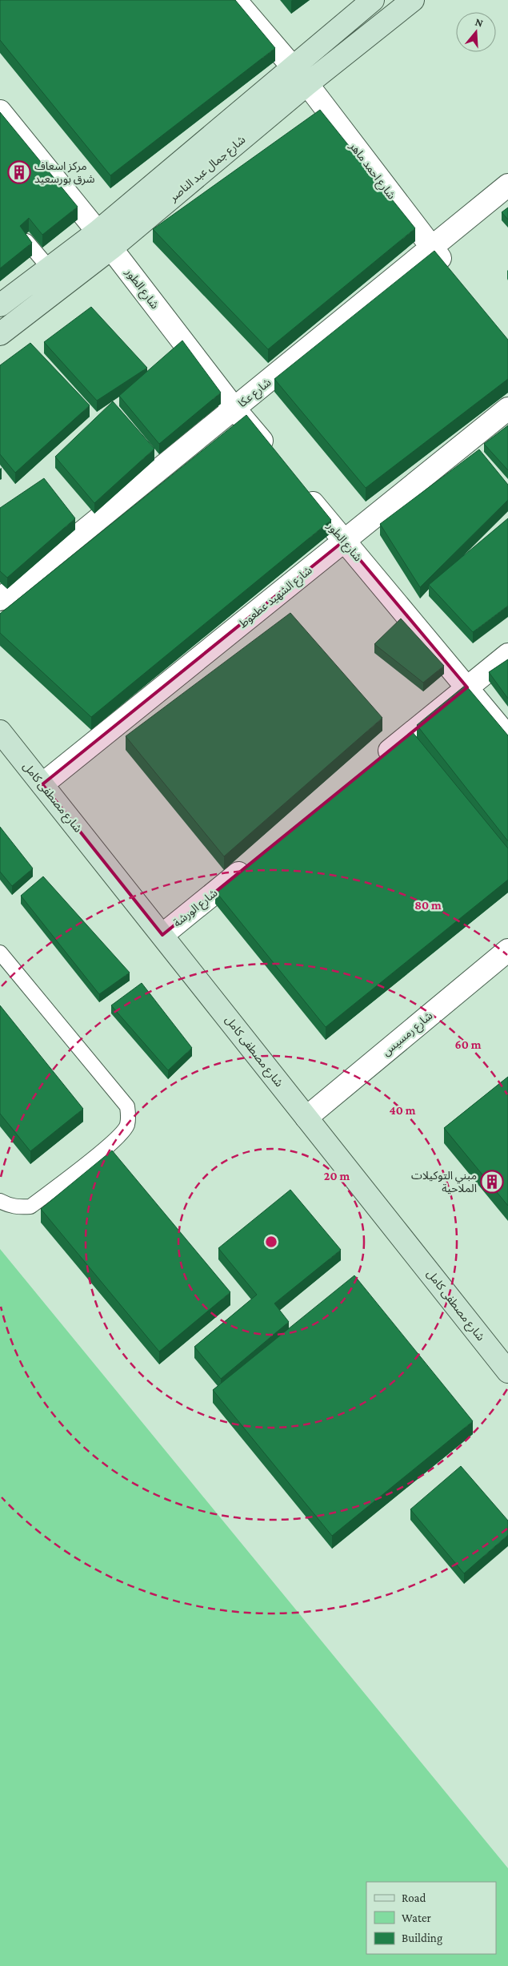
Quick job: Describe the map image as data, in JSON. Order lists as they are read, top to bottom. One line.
{"streets":{"main road":["شارع جمال عبد الناصر","شارع مصطفى كامل"],"street":["شارع احمد ماهر","شارع الطور","شارع عكا","شارع الشهيد عطعوط","شارع الورشة","شارع رمسيس"]},"crossings":[["شارع جمال عبد الناصر","شارع احمد ماهر"],["شارع جمال عبد الناصر","شارع الطور"],["شارع احمد ماهر","شارع عكا"],["شارع الطور","شارع عكا"],["شارع الطور","شارع الشهيد عطعوط"],["شارع الشهيد عطعوط","شارع مصطفى كامل"],["شارع مصطفى كامل","شارع الورشة"],["شارع مصطفى كامل","شارع رمسيس"]],"places":{"building":["مركز اسعاف شرق بورسعيد","مبني التوكيلات الملاحية"]},"legend":["Road","Water","Building"],"north":"top","rings":["80 m","60 m","40 m","20 m"]}
